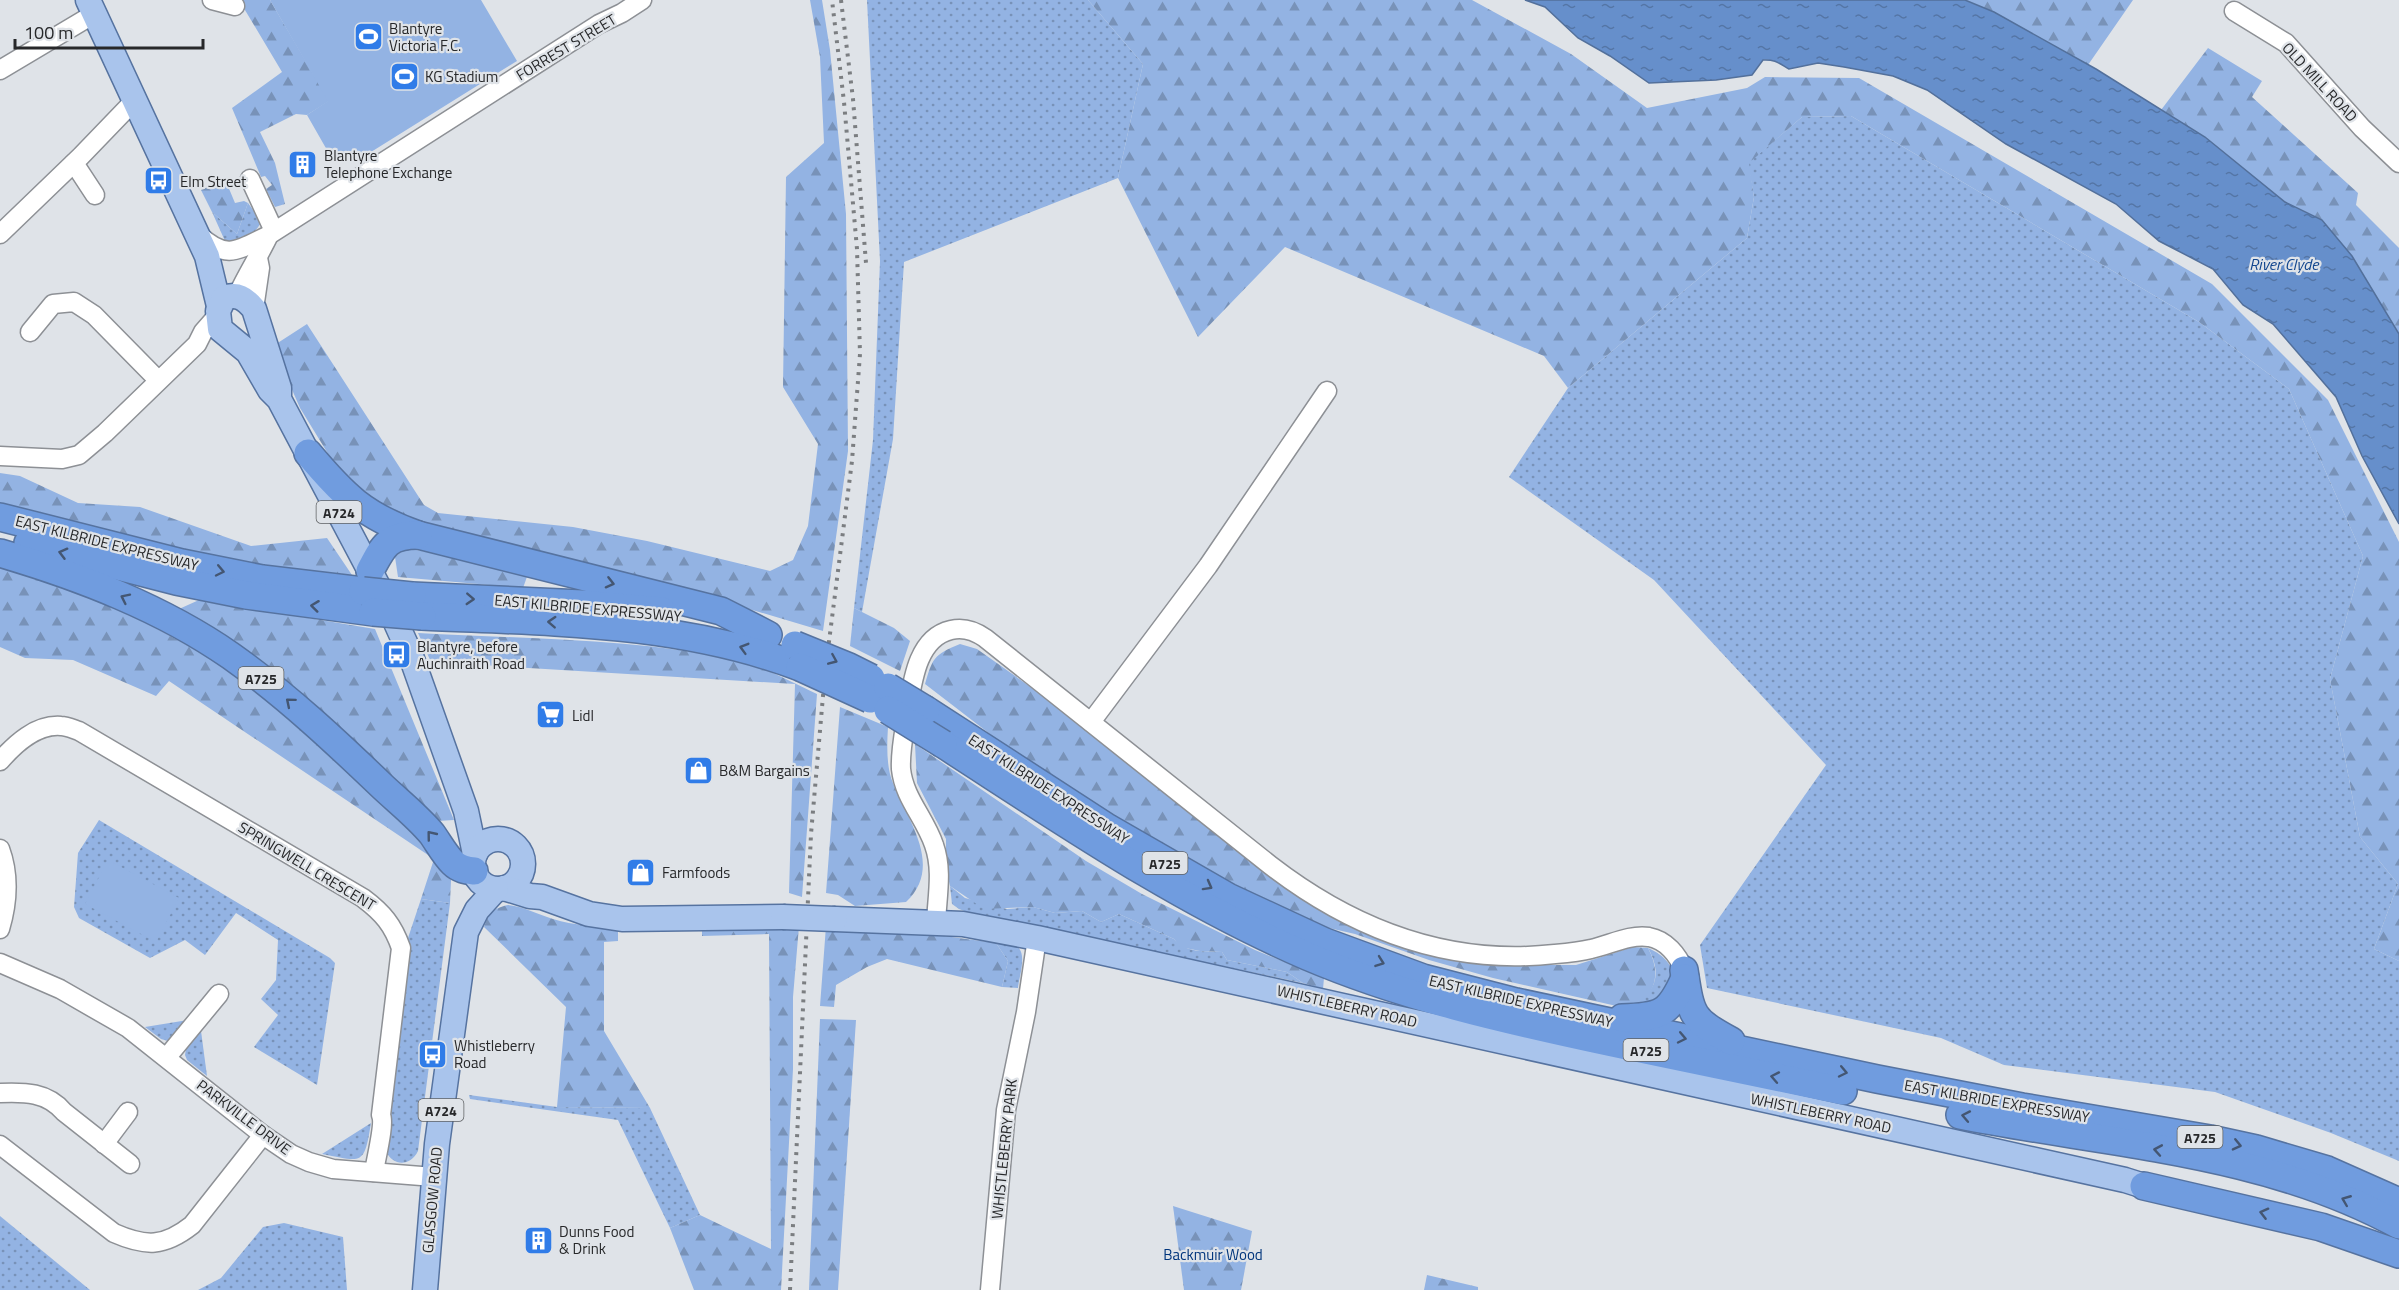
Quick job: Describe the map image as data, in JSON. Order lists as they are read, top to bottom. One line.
{"streets":{"highway":["EAST KILBRIDE EXPRESSWAY","A725"],"main road":["A724","WHISTLEBERRY ROAD","GLASGOW ROAD"],"street":["FORREST STREET","OLD MILL ROAD","SPRINGWELL CRESCENT","PARKVILLE DRIVE","WHISTLEBERRY PARK"]},"crossings":[["FORREST STREET","A724"],["A724","EAST KILBRIDE EXPRESSWAY"],["A724","A725"],["A724","WHISTLEBERRY ROAD"],["A724","GLASGOW ROAD"],["EAST KILBRIDE EXPRESSWAY","A725"],["A725","WHISTLEBERRY ROAD"],["A725","GLASGOW ROAD"],["SPRINGWELL CRESCENT","PARKVILLE DRIVE"],["WHISTLEBERRY ROAD","WHISTLEBERRY PARK"],["WHISTLEBERRY ROAD","GLASGOW ROAD"],["PARKVILLE DRIVE","GLASGOW ROAD"]],"water":["River Clyde"],"parks":["Backmuir Wood"],"places":{"sports":["Blantyre Victoria F.C.","KG Stadium"],"building":["Blantyre Telephone Exchange","Dunns Food & Drink"],"bus stop":["Elm Street","Blantyre, before Auchinraith Road","Whistleberry Road"],"supermarket":["Lidl"],"shop":["B&M Bargains","Farmfoods"]},"scale_bar":"100 m"}
